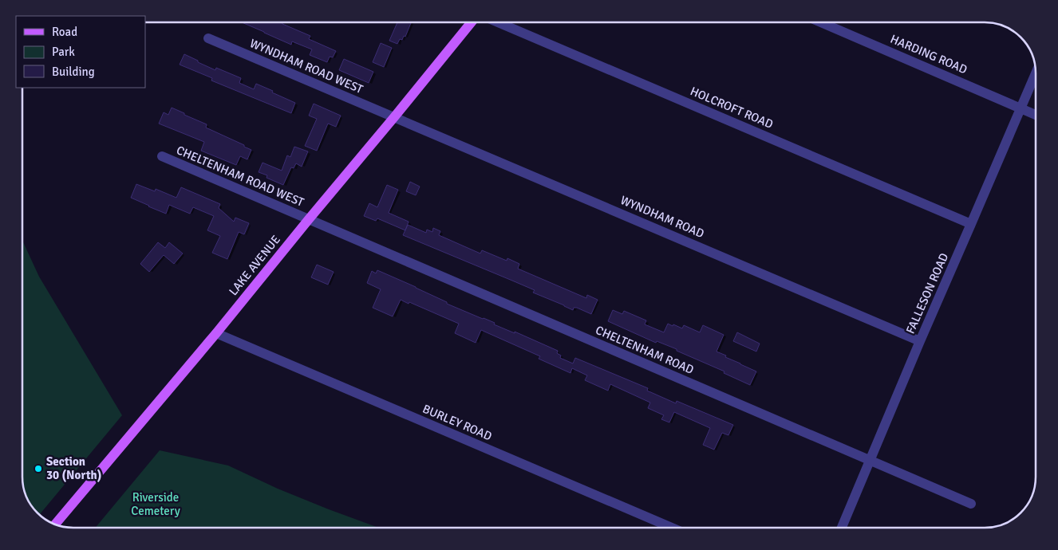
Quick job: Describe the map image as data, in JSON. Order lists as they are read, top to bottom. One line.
{"streets":{"main road":["LAKE AVENUE"],"street":["HARDING ROAD","WYNDHAM ROAD WEST","HOLCROFT ROAD","CHELTENHAM ROAD WEST","WYNDHAM ROAD","FALLESON ROAD","CHELTENHAM ROAD","BURLEY ROAD"]},"crossings":[["HARDING ROAD","FALLESON ROAD"],["WYNDHAM ROAD WEST","WYNDHAM ROAD"],["WYNDHAM ROAD WEST","LAKE AVENUE"],["HOLCROFT ROAD","FALLESON ROAD"],["CHELTENHAM ROAD WEST","LAKE AVENUE"],["CHELTENHAM ROAD WEST","CHELTENHAM ROAD"],["WYNDHAM ROAD","LAKE AVENUE"],["WYNDHAM ROAD","FALLESON ROAD"],["LAKE AVENUE","CHELTENHAM ROAD"],["LAKE AVENUE","BURLEY ROAD"],["FALLESON ROAD","CHELTENHAM ROAD"]],"parks":["Riverside Cemetery"],"places":["Section 30 (North)"],"legend":["Road","Park","Building"]}
